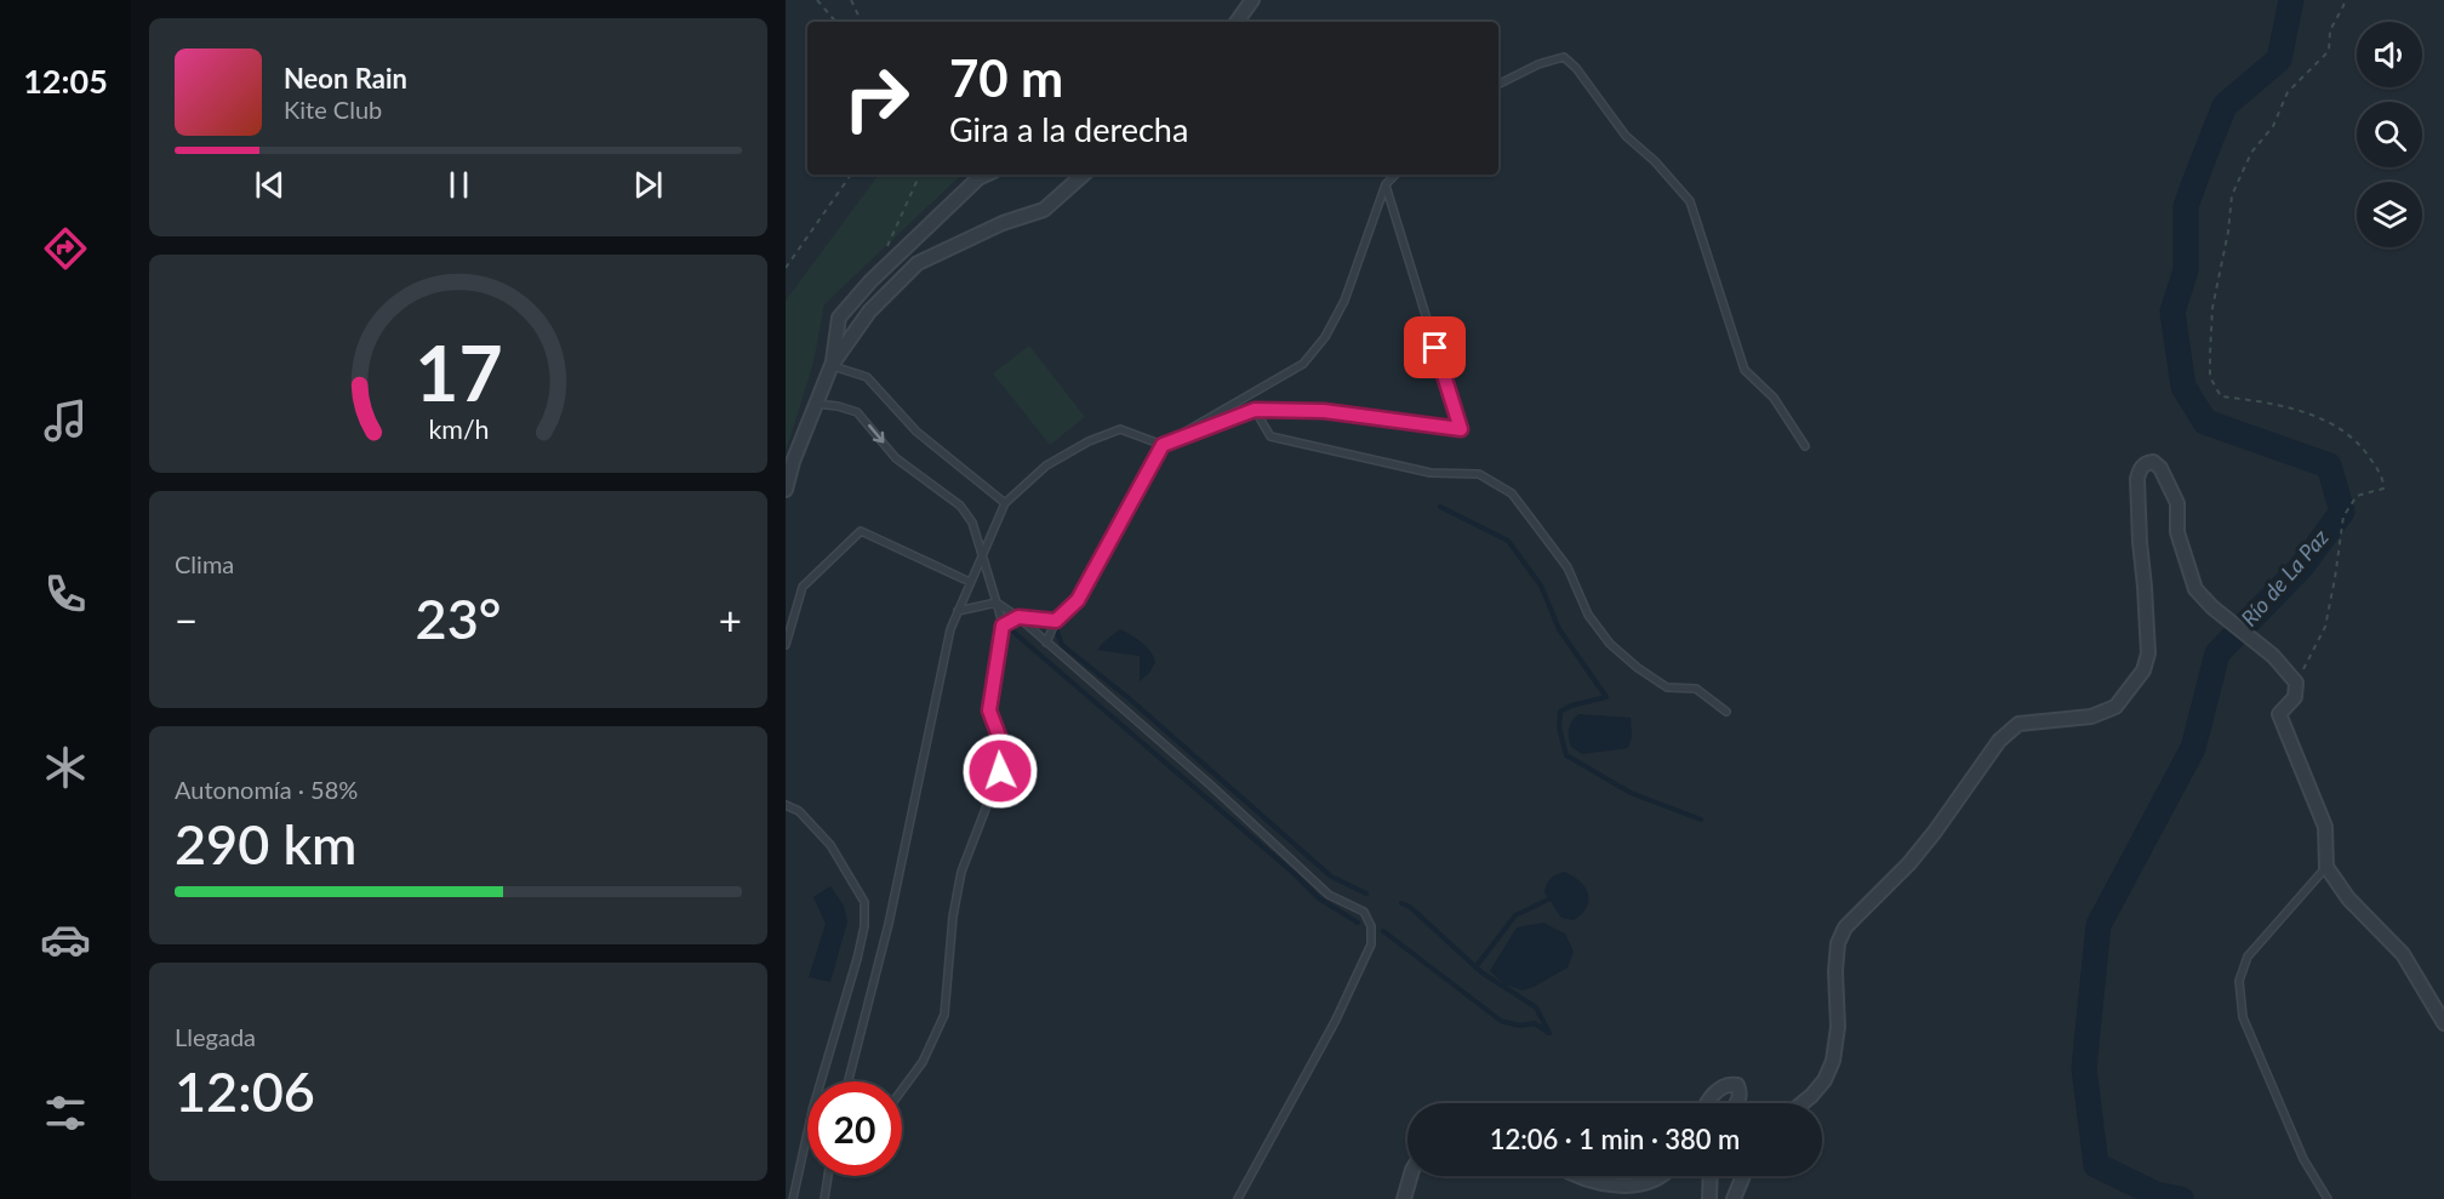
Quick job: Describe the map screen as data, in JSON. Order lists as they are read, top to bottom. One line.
{"water":["Río de La Paz"],"page":{"tabs":"12:05","turn":["70 m","Gira a la derecha"],"song":["Neon Rain","Kite Club"],"tile":["Clima",["Autonomía · 58%","290 km"],["Llegada","12:06"]],"heat":["−","23°","+"],"limit":"20","trip":"12:06 · 1 min · 380 m","gauge":["17","km/h"]}}
